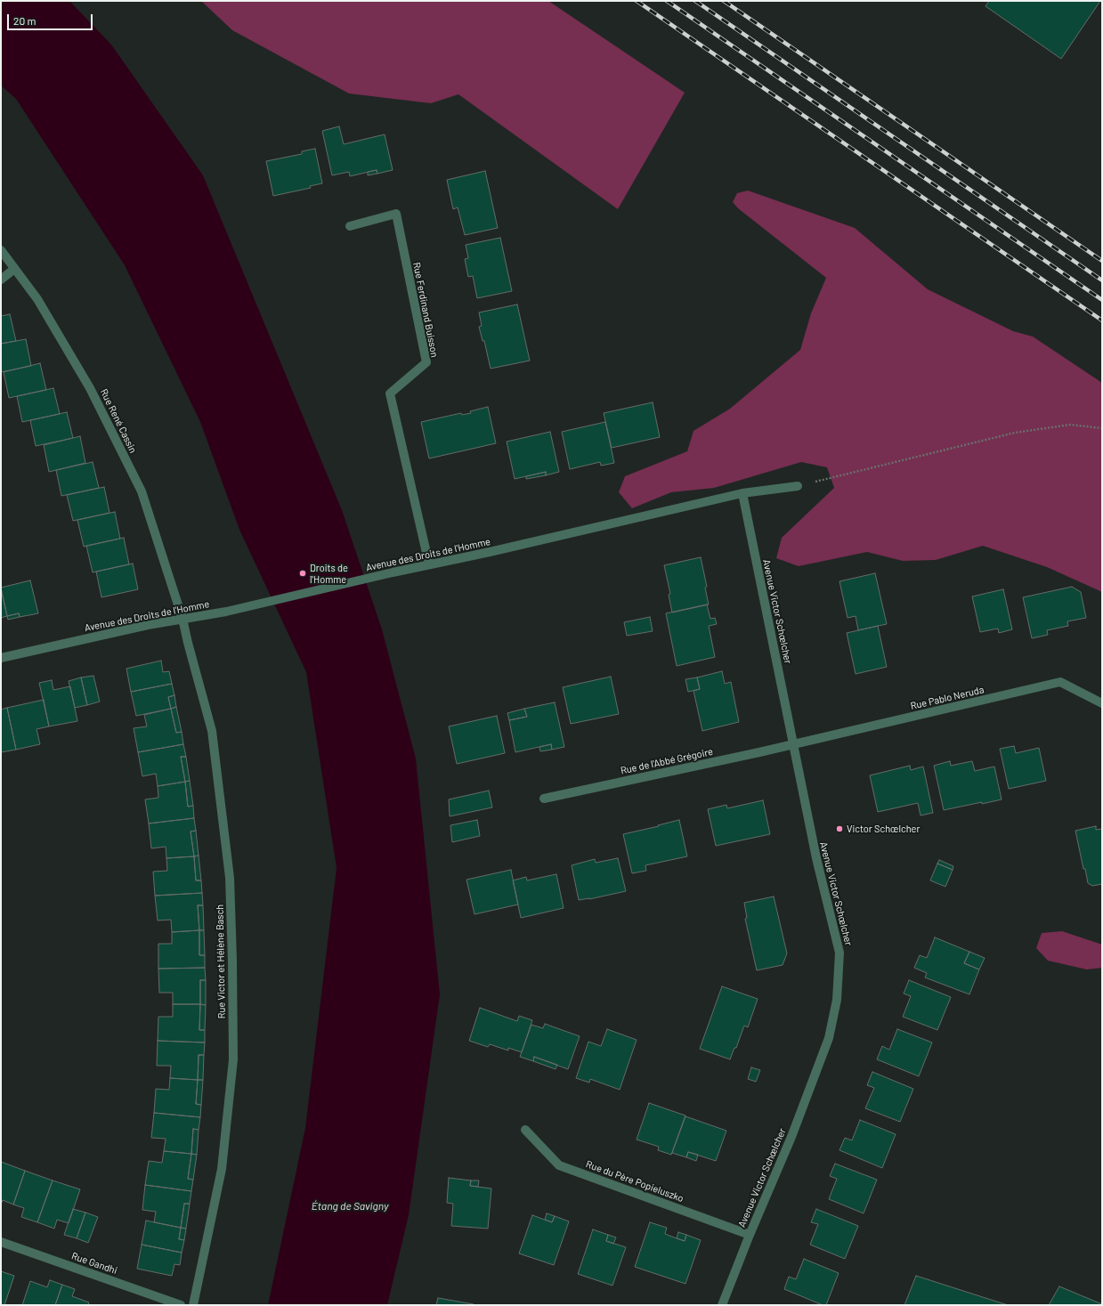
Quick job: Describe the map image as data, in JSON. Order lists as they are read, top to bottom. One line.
{"streets":{"street":["Rue Ferdinand Buisson","Rue René Cassin","Avenue des Droits de l'Homme","Avenue Victor Schœlcher","Rue Pablo Neruda","Rue de l'Abbé Grégoire","Rue Victor et Hélène Basch","Rue du Père Popieluszko","Rue Gandhi"]},"crossings":[["Rue Ferdinand Buisson","Avenue des Droits de l'Homme"],["Rue René Cassin","Avenue des Droits de l'Homme"],["Rue René Cassin","Rue Victor et Hélène Basch"],["Avenue des Droits de l'Homme","Avenue Victor Schœlcher"],["Avenue des Droits de l'Homme","Rue Victor et Hélène Basch"],["Avenue Victor Schœlcher","Rue Pablo Neruda"],["Avenue Victor Schœlcher","Rue de l'Abbé Grégoire"],["Avenue Victor Schœlcher","Rue du Père Popieluszko"],["Rue Pablo Neruda","Rue de l'Abbé Grégoire"]],"water":["Étang de Savigny"],"places":["Droits de l'Homme","Victor Schœlcher"],"scale_bar":"20 m"}
